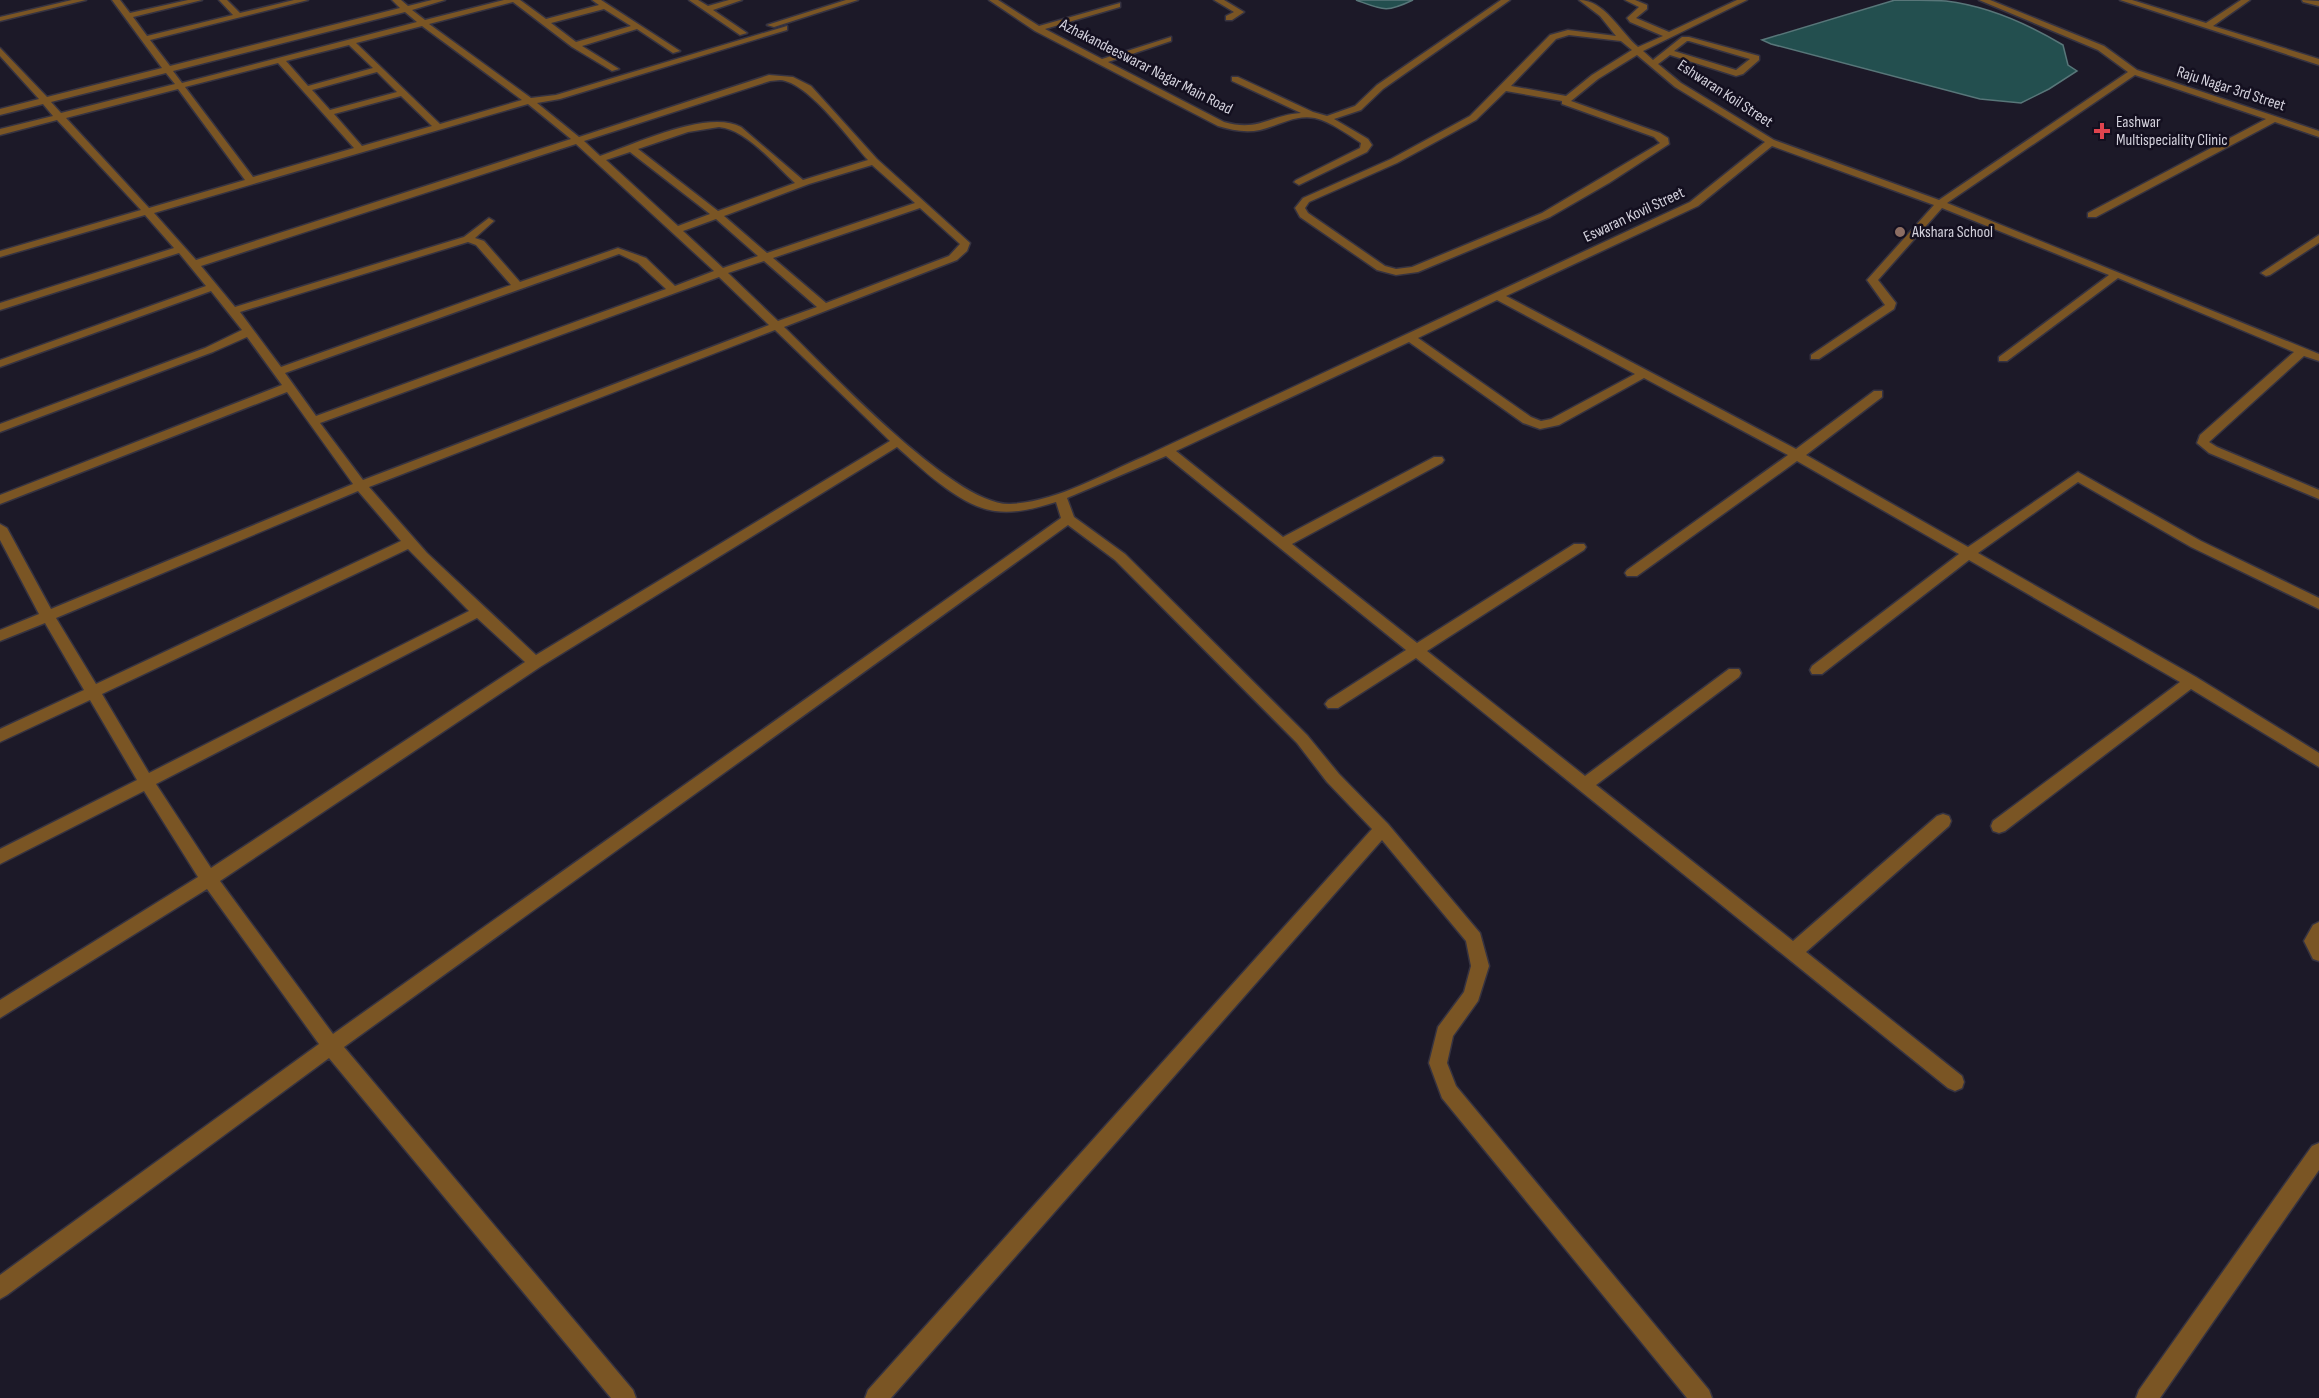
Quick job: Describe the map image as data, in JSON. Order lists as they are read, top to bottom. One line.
{"streets":{"street":["Azhakandeeswarar Nagar Main Road","Raju Nagar 3rd Street","Eshwaran Koil Street","Eswaran Kovil Street"]},"crossings":[["Eshwaran Koil Street","Eswaran Kovil Street"]],"places":{"health":["Eashwar Multispeciality Clinic"],"other":["Akshara School"]}}
